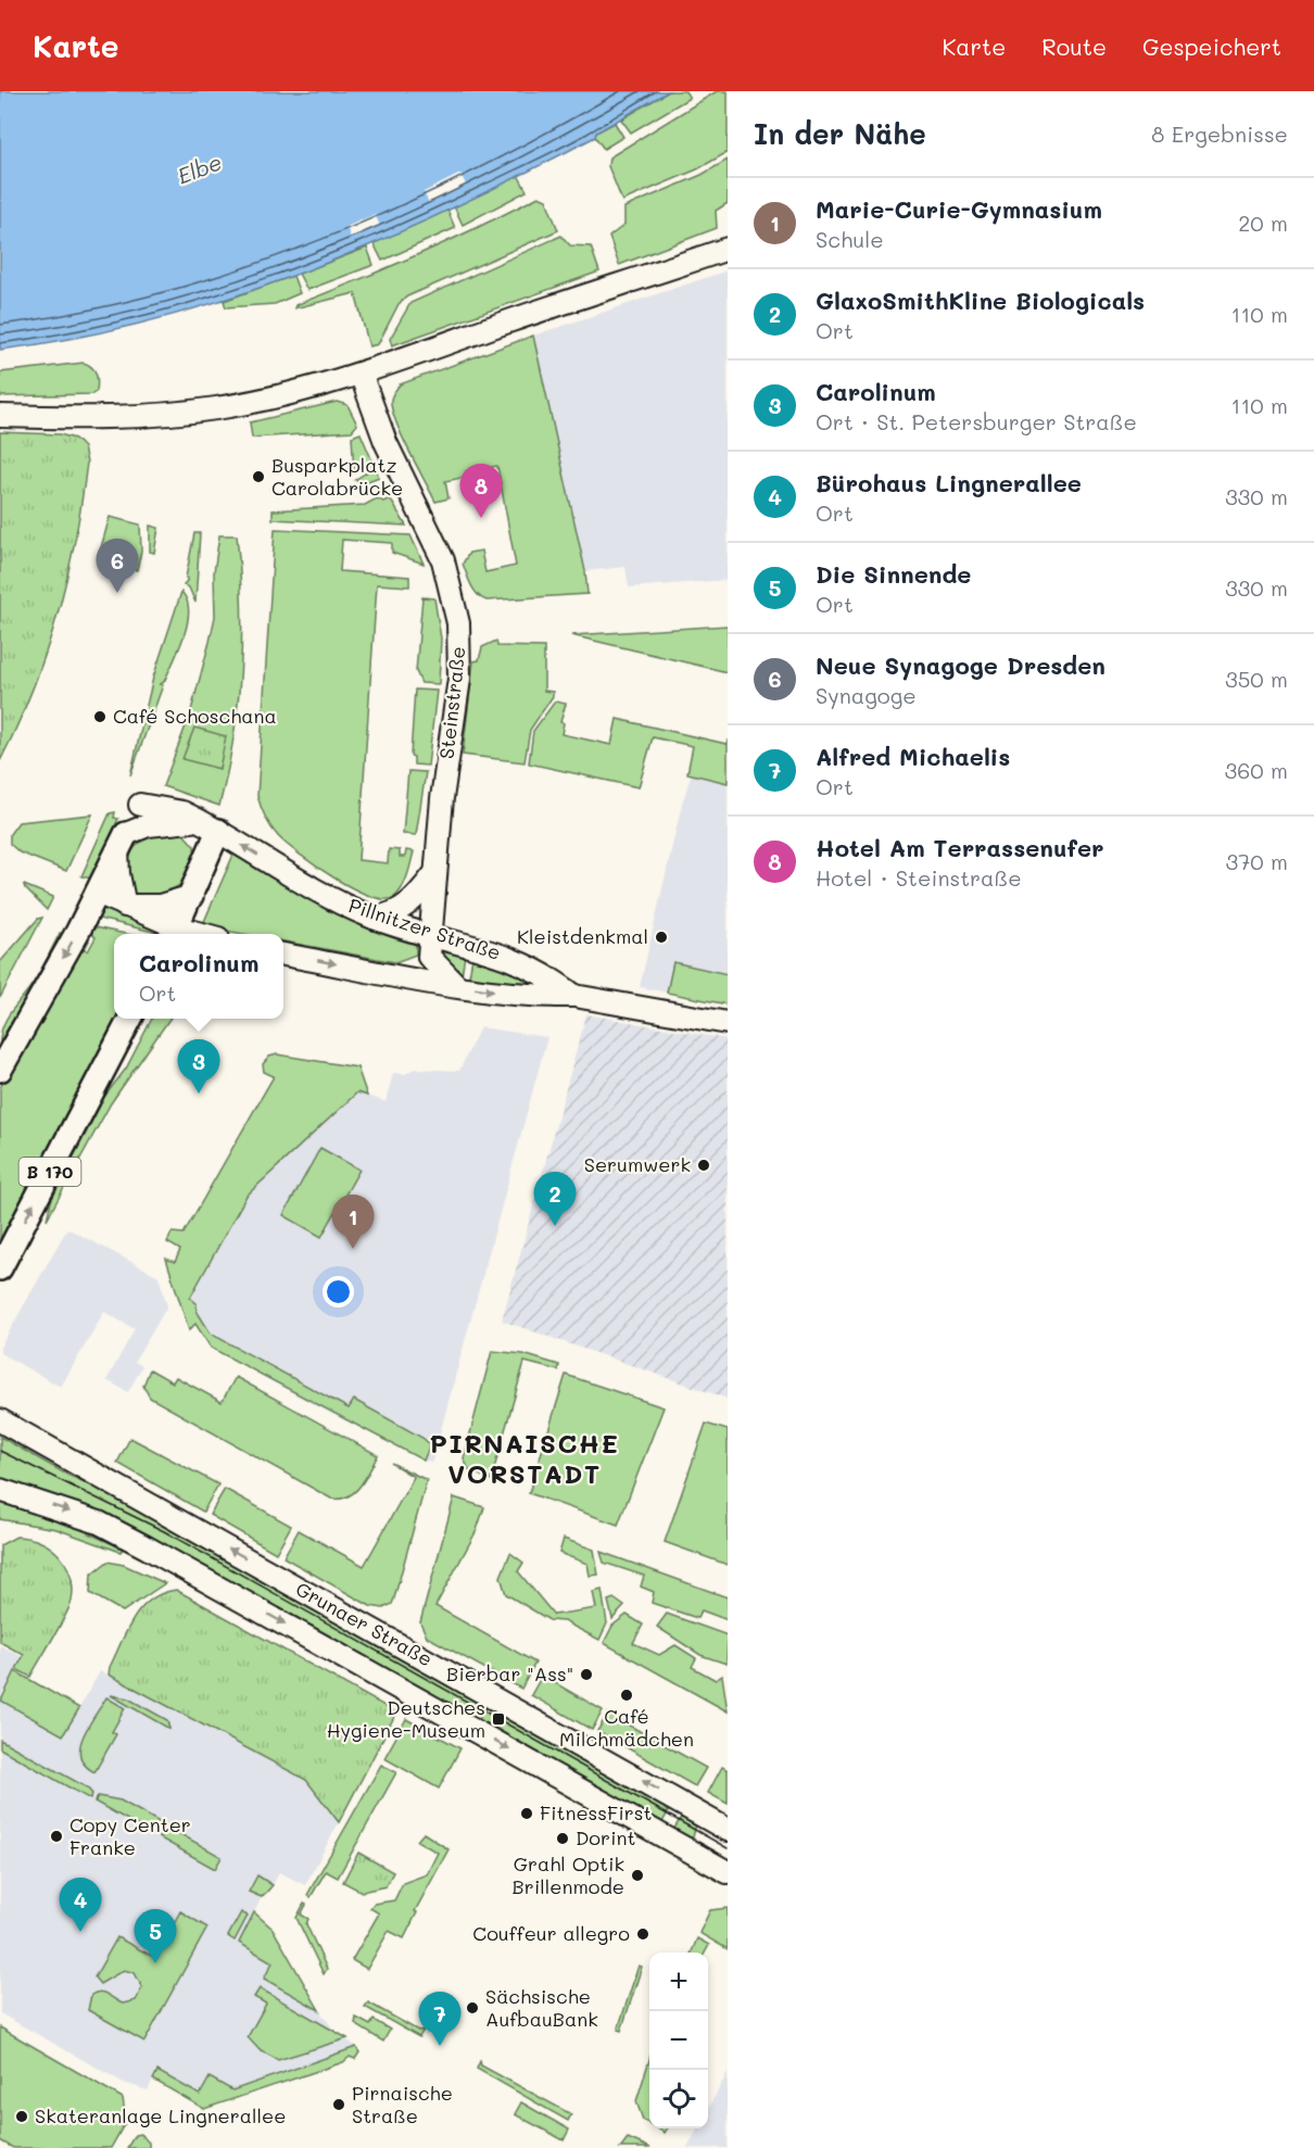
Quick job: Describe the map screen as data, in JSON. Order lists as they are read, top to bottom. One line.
{"streets":{"main road":["Steinstraße","Pillnitzer Straße","B 170","Grunaer Straße"]},"crossings":[["Steinstraße","Pillnitzer Straße"]],"districts":["PIRNAISCHE VORSTADT"],"water":["Elbe"],"places":{"other":["Busparkplatz Carolabrücke","Café Schoschana","Kleistdenkmal","Serumwerk","Bierbar \"Ass\"","Café Milchmädchen","FitnessFirst","Copy Center Franke","Dorint","Grahl Optik Brillenmode","Couffeur allegro","Sächsische AufbauBank","Pirnaische Straße","Skateranlage Lingnerallee"],"transit":["Deutsches Hygiene-Museum"]},"page":{"header":"Karte","nav":["Karte","Route","Gespeichert"],"heading":["In der Nähe","8 Ergebnisse"],"list":[{"mark":"1","name":"Marie-Curie-Gymnasium","note":"Schule","value":"20 m"},{"mark":"2","name":"GlaxoSmithKline Biologicals","note":"Ort","value":"110 m"},{"mark":"3","name":"Carolinum","note":"Ort · St. Petersburger Straße","value":"110 m"},{"mark":"4","name":"Bürohaus Lingnerallee","note":"Ort","value":"330 m"},{"mark":"5","name":"Die Sinnende","note":"Ort","value":"330 m"},{"mark":"6","name":"Neue Synagoge Dresden","note":"Synagoge","value":"350 m"},{"mark":"7","name":"Alfred Michaelis","note":"Ort","value":"360 m"},{"mark":"8","name":"Hotel Am Terrassenufer","note":"Hotel · Steinstraße","value":"370 m"}],"pins":["8","6","3","2","1","4","5","7"],"popup":["Carolinum","Ort"],"map_buttons":["+","−"]}}
